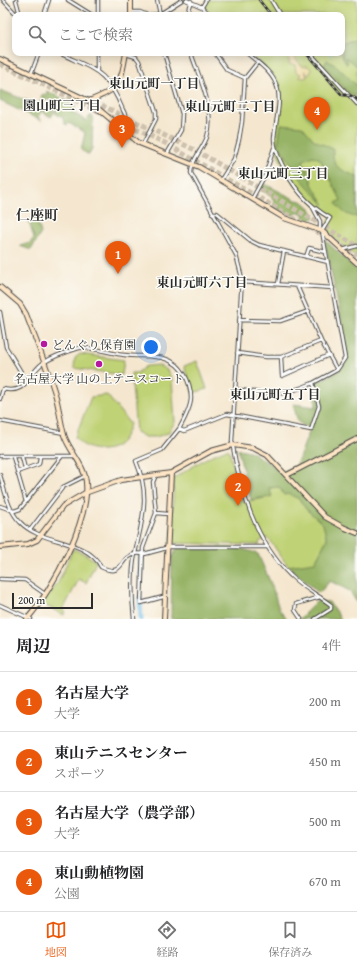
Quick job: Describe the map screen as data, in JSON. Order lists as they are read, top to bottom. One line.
{"districts":["東山元町一丁目","園山町三丁目","東山元町二丁目","東山元町三丁目","仁座町","東山元町六丁目","東山元町五丁目"],"places":["どんぐり保育園","名古屋大学 山の上テニスコート"],"scale_bar":"200 m","page":{"search":"ここで検索","pins":["4","3","1","2"],"scale":"200 m","heading":["周辺","4件"],"list":[{"mark":"1","name":"名古屋大学","note":"大学","value":"200 m"},{"mark":"2","name":"東山テニスセンター","note":"スポーツ","value":"450 m"},{"mark":"3","name":"名古屋大学（農学部）","note":"大学","value":"500 m"},{"mark":"4","name":"東山動植物園","note":"公園","value":"670 m"}],"nav":["地図","経路","保存済み"]}}
